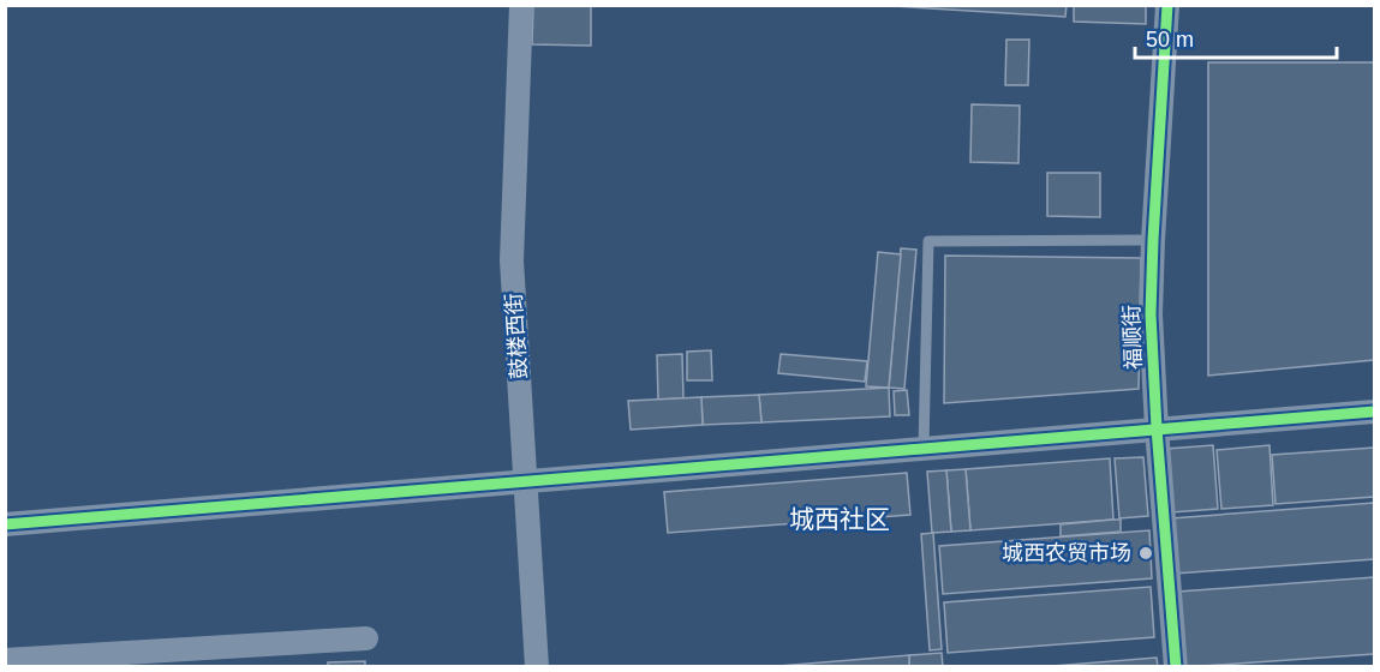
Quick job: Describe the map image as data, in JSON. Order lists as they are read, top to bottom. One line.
{"streets":{"street":["鼓楼西街","福顺街"]},"districts":["城西社区"],"places":["城西农贸市场"],"scale_bar":"50 m"}
